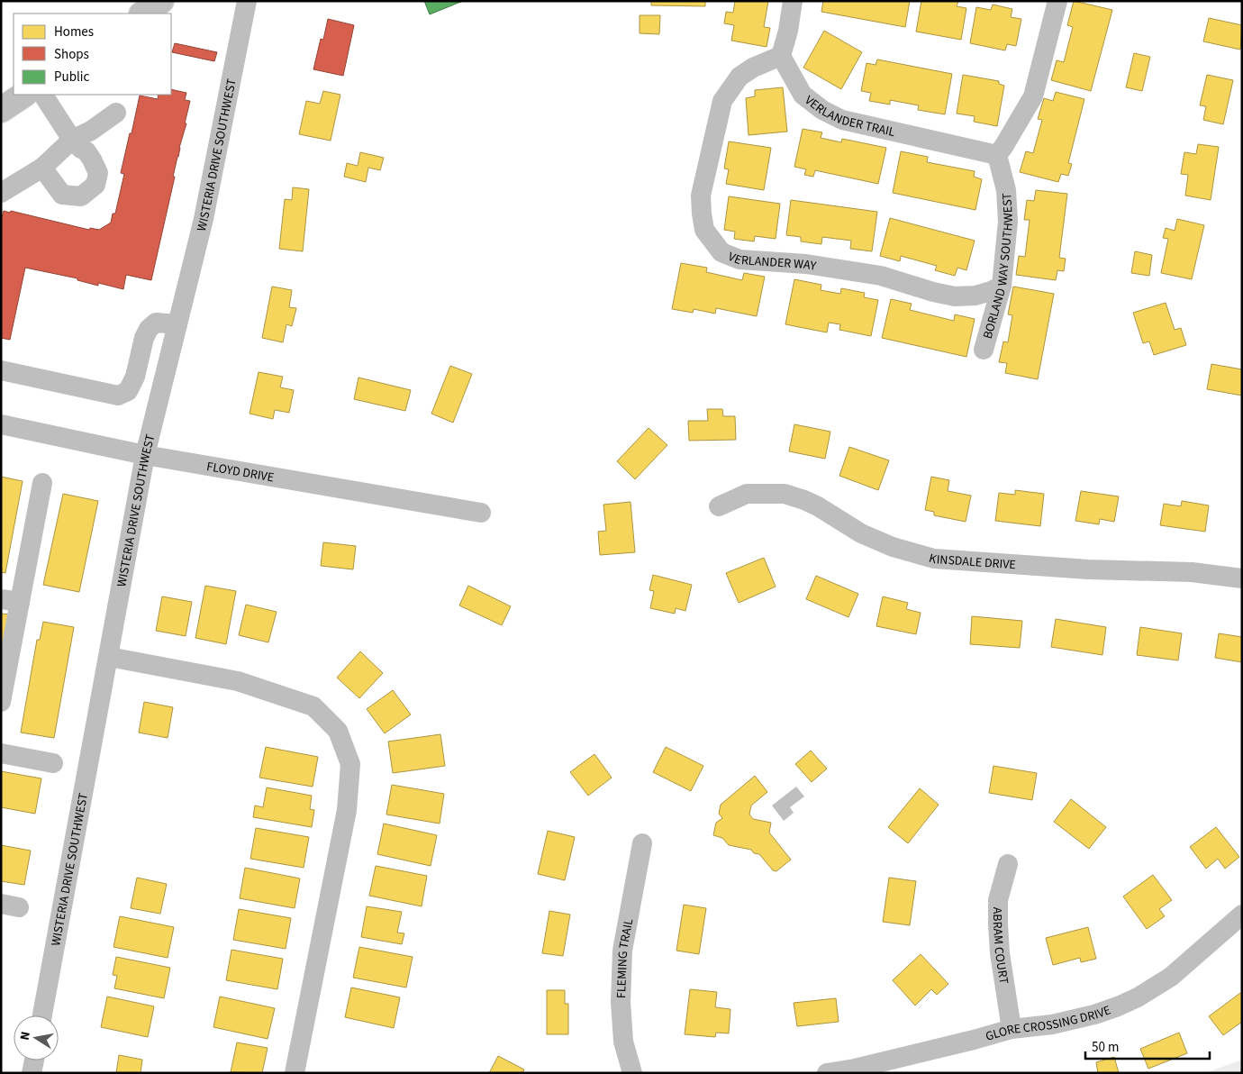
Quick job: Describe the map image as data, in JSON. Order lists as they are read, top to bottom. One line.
{"streets":{"street":["VERLANDER TRAIL","WISTERIA DRIVE SOUTHWEST","VERLANDER WAY","BORLAND WAY SOUTHWEST","FLOYD DRIVE","KINSDALE DRIVE","ABRAM COURT","FLEMING TRAIL","GLORE CROSSING DRIVE"]},"crossings":[["VERLANDER TRAIL","VERLANDER WAY"],["VERLANDER TRAIL","BORLAND WAY SOUTHWEST"],["WISTERIA DRIVE SOUTHWEST","FLOYD DRIVE"],["VERLANDER WAY","BORLAND WAY SOUTHWEST"],["ABRAM COURT","GLORE CROSSING DRIVE"]],"legend":["Homes","Shops","Public"],"scale_bar":"50 m","north":"left"}
